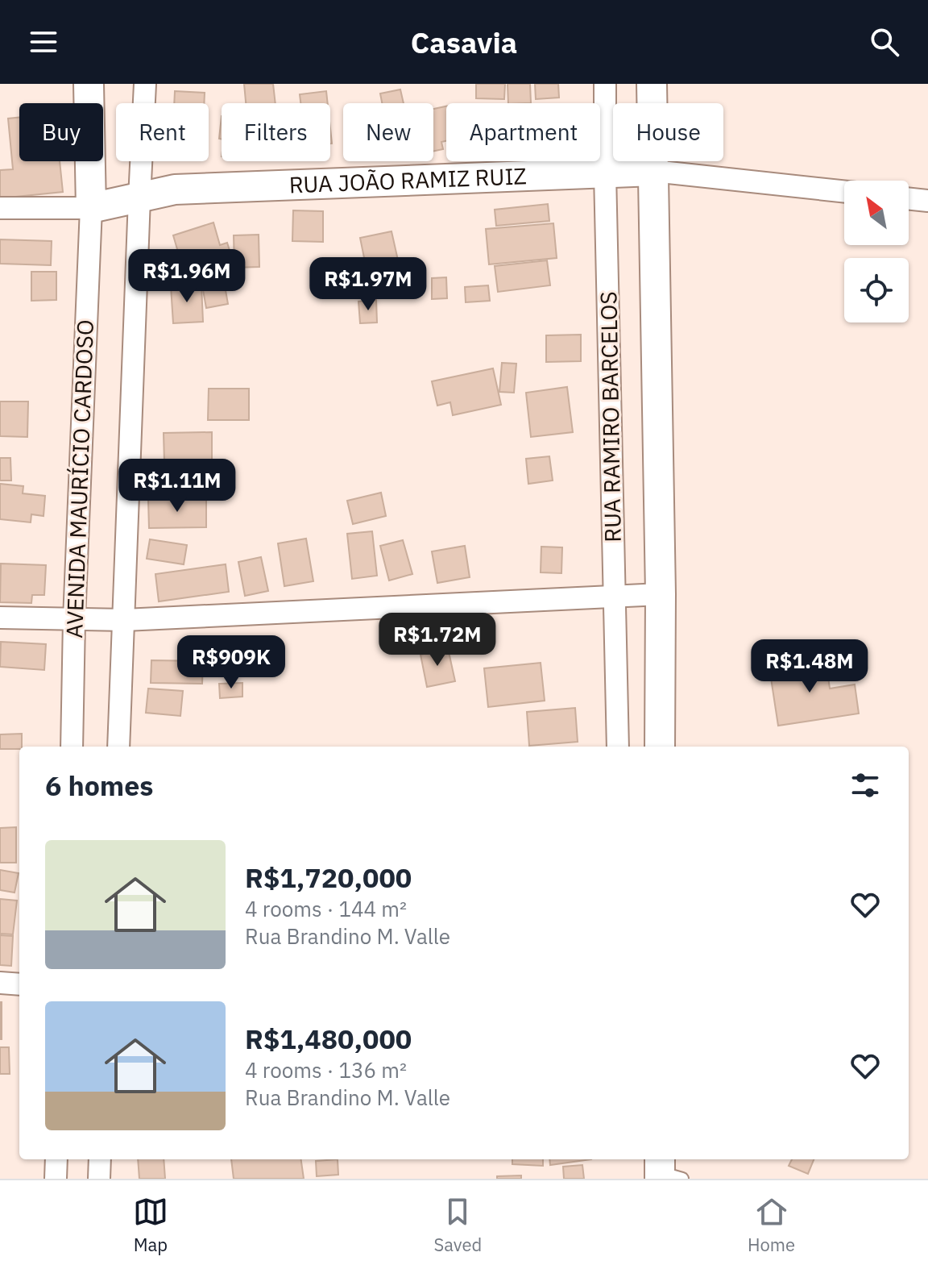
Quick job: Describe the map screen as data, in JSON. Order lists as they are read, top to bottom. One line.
{"streets":{"street":["RUA JOÃO RAMIZ RUIZ","RUA RAMIRO BARCELOS","AVENIDA MAURÍCIO CARDOSO"]},"crossings":[["RUA JOÃO RAMIZ RUIZ","RUA RAMIRO BARCELOS"],["RUA JOÃO RAMIZ RUIZ","AVENIDA MAURÍCIO CARDOSO"]],"north":"top left","page":{"header":"Casavia","chip":["Buy","Rent","Filters","New","Apartment","House"],"price":["R$1.96M","R$1.97M","R$1.11M","R$1.72M","R$909K","R$1.48M"],"heading":"6 homes","list":[{"name":"R$1,720,000","note":"4 rooms · 144 m² · Rua Brandino M. Valle"},{"name":"R$1,480,000","note":"4 rooms · 136 m² · Rua Brandino M. Valle"}],"tabs":["Map","Saved","Home"]}}
